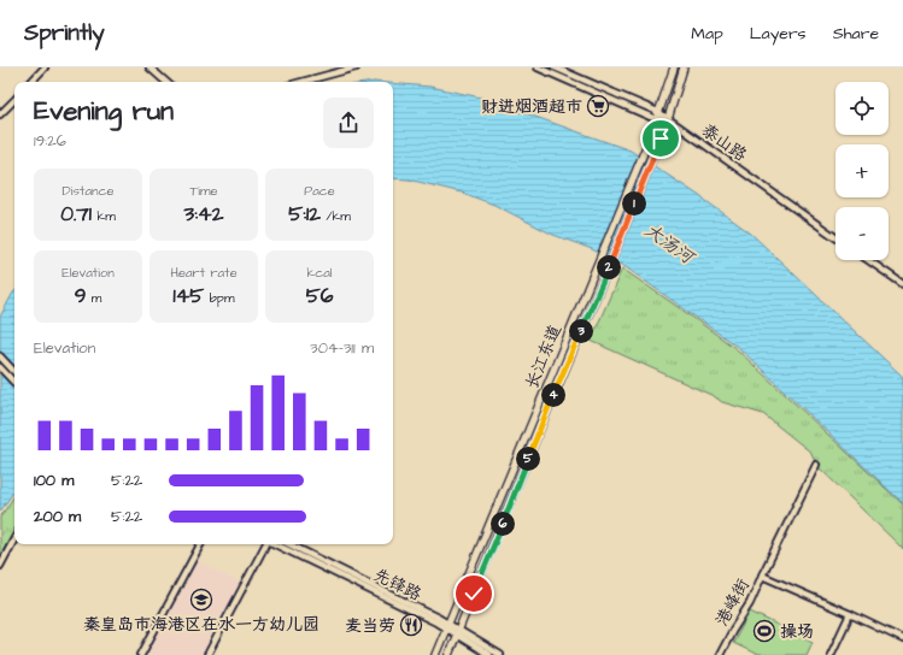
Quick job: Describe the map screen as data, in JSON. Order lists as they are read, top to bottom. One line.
{"streets":{"main road":["长江东道"],"street":["泰山路","先锋路","港峰街"]},"crossings":[["泰山路","长江东道"],["长江东道","先锋路"]],"water":["大汤河"],"places":{"supermarket":["财进烟酒超市"],"school or university":["秦皇岛市海港区在水一方幼儿园"],"restaurant":["麦当劳"],"sports":["操场"]},"page":{"header":"Sprintly","nav":["Map","Layers","Share"],"map_buttons":["+","−"],"heading":["Evening run","19:26"],"stats":[["Distance","0.71 km"],["Time","3:42"],["Pace","5:12 /km"],["Elevation","9 m"],["Heart rate","145 bpm"],["kcal","56"]],"pins":["1","2","3","4","5","6"],"chart":["Elevation","304–311 m"],"list":[{"name":"100 m","note":"5:22"},{"name":"200 m","note":"5:22"}]}}
